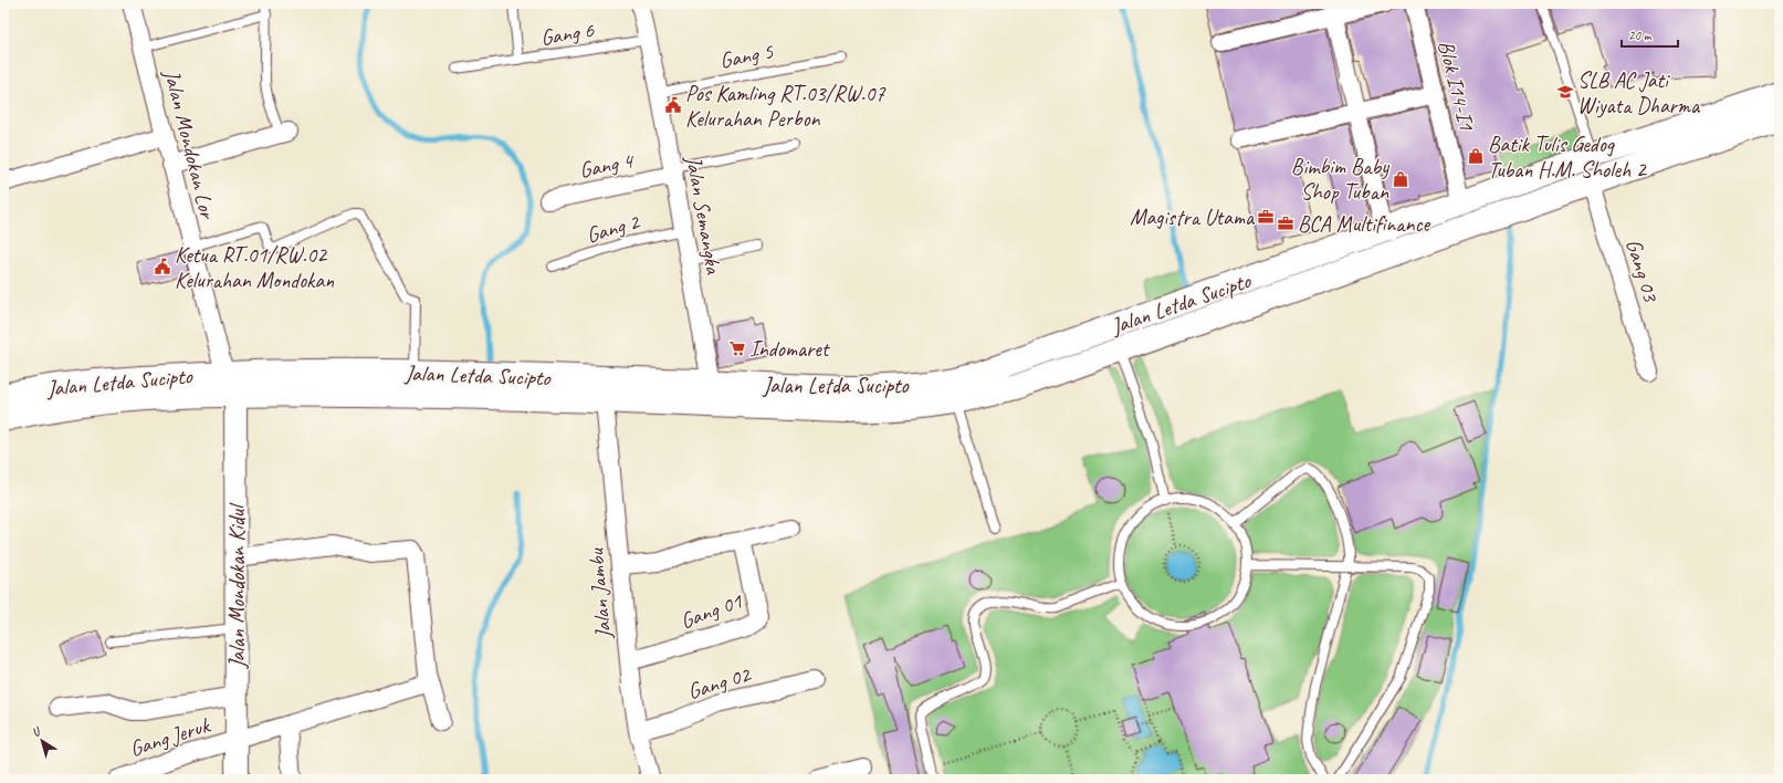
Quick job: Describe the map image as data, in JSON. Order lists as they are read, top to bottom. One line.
{"streets":{"main road":["Jalan Letda Sucipto"],"street":["Blok I14-I1","Jalan Mondokan Lor","Gang 4","Jalan Semangka","Gang 03","Jalan Mondokan Kidul","Jalan Jambu","Gang 01","Gang 02","Gang Jeruk"],"lane":["Gang 6","Gang 5","Gang 2"]},"crossings":[["Gang 6","Jalan Semangka"],["Gang 5","Jalan Semangka"],["Blok I14-I1","Jalan Letda Sucipto"],["Jalan Mondokan Lor","Jalan Letda Sucipto"],["Gang 4","Jalan Semangka"],["Jalan Semangka","Gang 2"],["Jalan Semangka","Jalan Letda Sucipto"],["Gang 03","Jalan Letda Sucipto"],["Jalan Letda Sucipto","Jalan Mondokan Kidul"],["Jalan Letda Sucipto","Jalan Jambu"],["Jalan Mondokan Kidul","Gang Jeruk"],["Jalan Jambu","Gang 01"],["Jalan Jambu","Gang 02"]],"places":{"school or university":["SLB AC Jati Wiyata Dharma"],"public building":["Pos Kamling RT.03/RW.07 Kelurahan Perbon","Ketua RT.01/RW.02 Kelurahan Mondokan"],"shop":["Batik Tulis Gedog Tuban H.M. Sholeh 2","Bimbim Baby Shop Tuban"],"office":["Magistra Utama","BCA Multifinance"],"supermarket":["Indomaret"]},"scale_bar":"20 m","north":"top left"}
